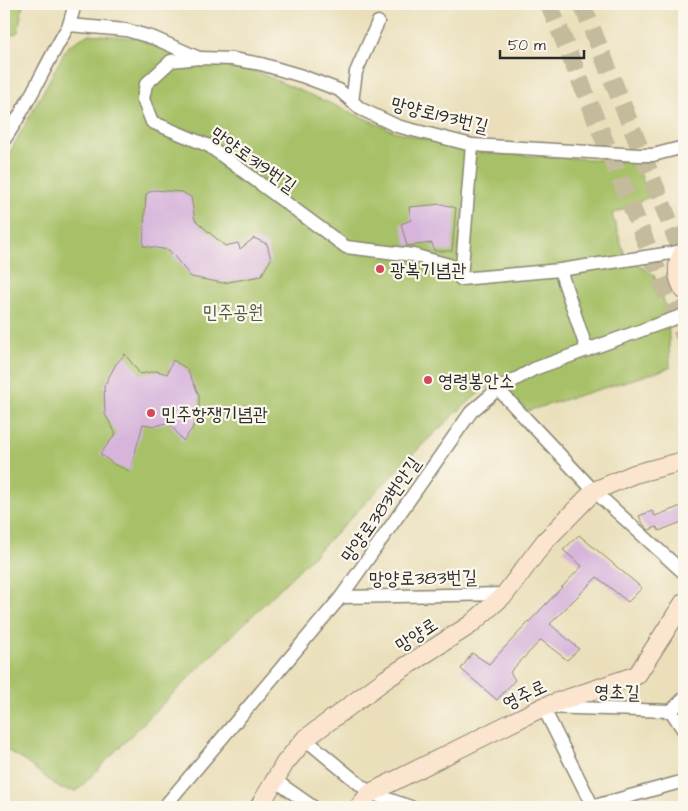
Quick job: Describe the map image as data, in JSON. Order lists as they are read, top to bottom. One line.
{"streets":{"main road":["망양로","영주로"],"street":["망양로193번길","망양로319번길","망양로383번안길","망양로383번길","영초길"]},"crossings":[["망양로193번길","망양로319번길"],["망양로383번안길","망양로383번길"],["망양로383번길","망양로"],["영초길","영주로"]],"parks":["민주공원"],"places":["광복기념관","영령봉안소","민주항쟁기념관"],"scale_bar":"50 m"}
